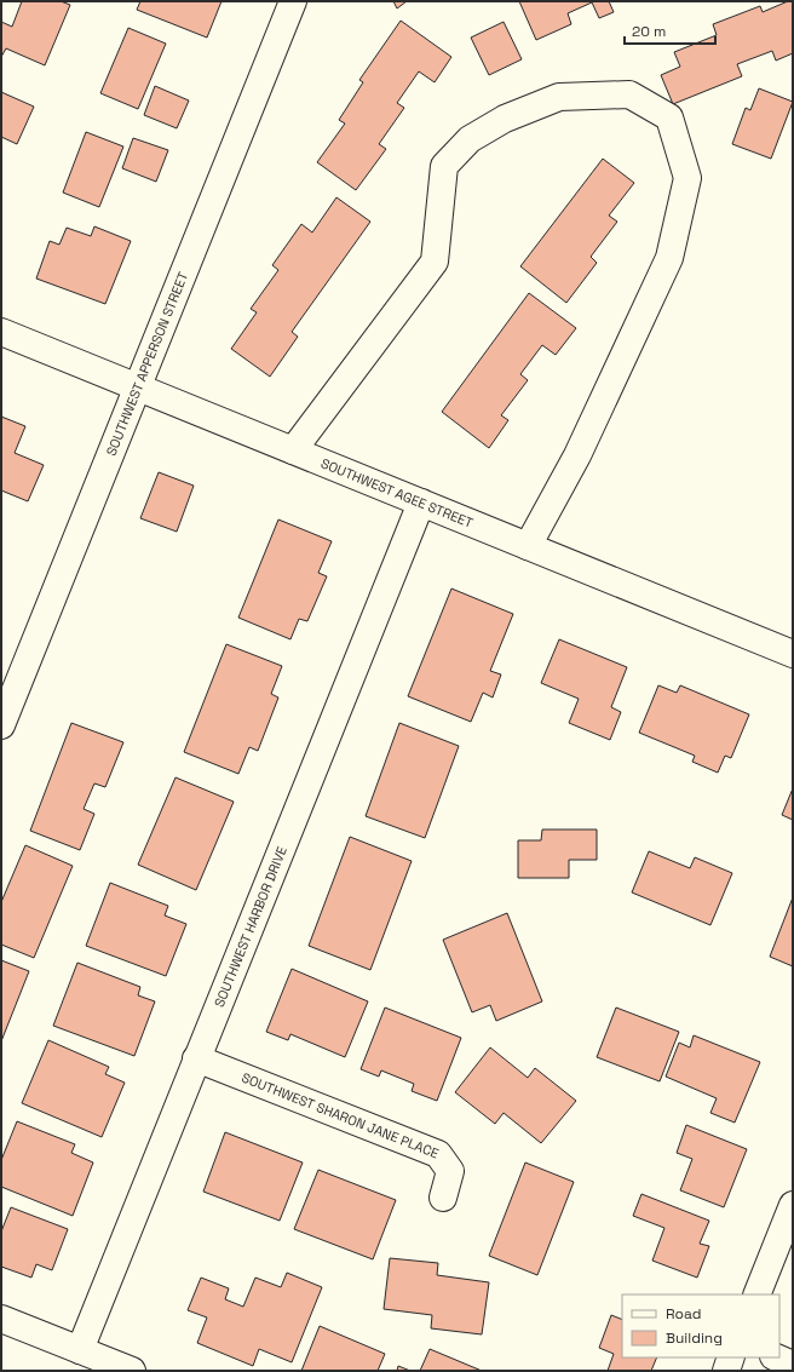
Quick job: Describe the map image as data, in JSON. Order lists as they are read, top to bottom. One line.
{"streets":{"street":["SOUTHWEST APPERSON STREET","SOUTHWEST AGEE STREET","SOUTHWEST HARBOR DRIVE","SOUTHWEST SHARON JANE PLACE"]},"crossings":[["SOUTHWEST APPERSON STREET","SOUTHWEST AGEE STREET"],["SOUTHWEST AGEE STREET","SOUTHWEST HARBOR DRIVE"],["SOUTHWEST HARBOR DRIVE","SOUTHWEST SHARON JANE PLACE"]],"legend":["Road","Building"],"scale_bar":"20 m"}
